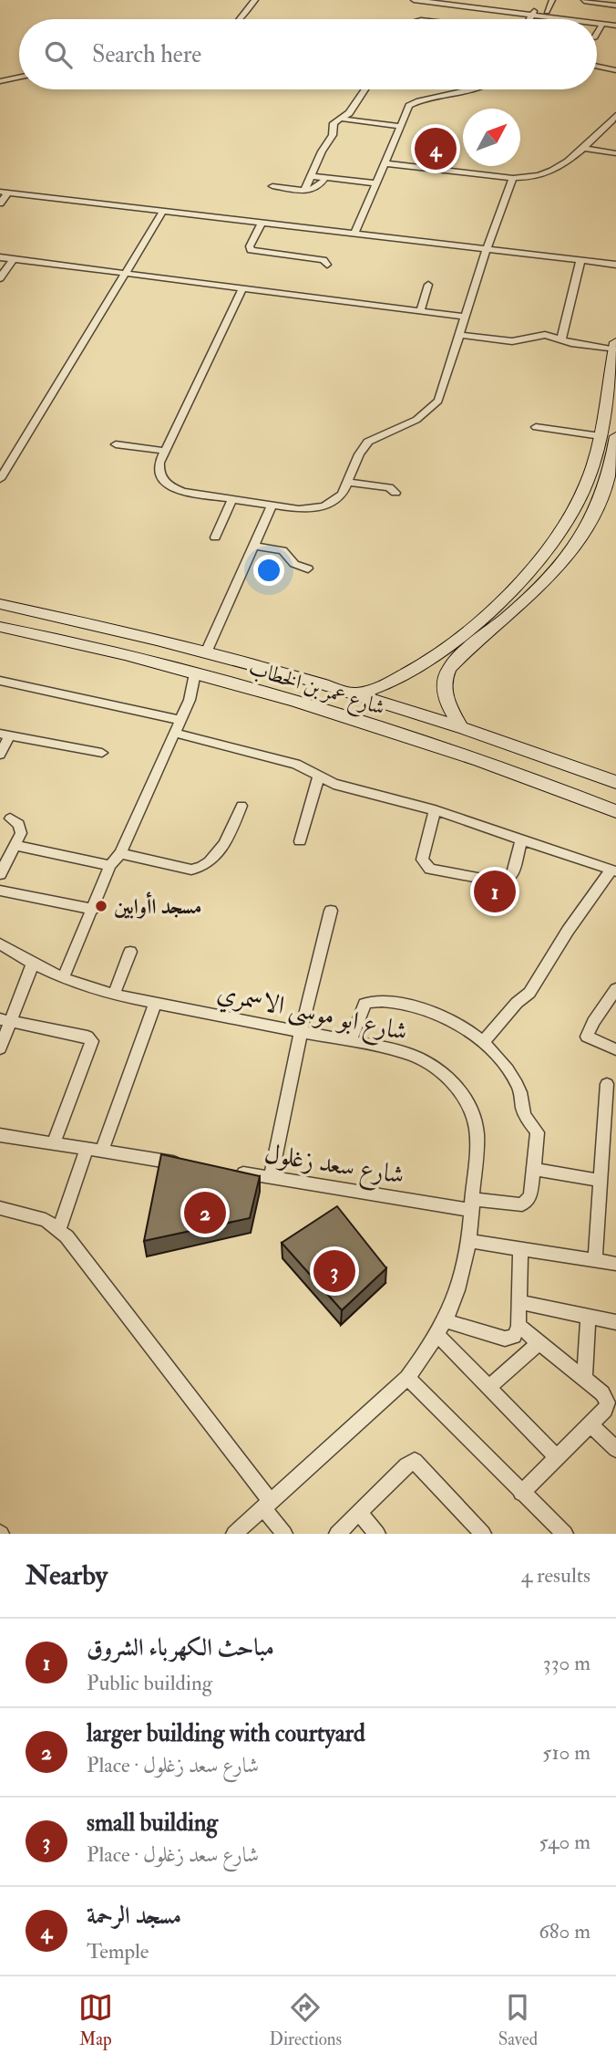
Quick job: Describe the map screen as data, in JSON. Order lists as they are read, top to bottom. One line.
{"streets":{"street":["شارع عمر بن الخطاب","شارع ابو موسى الاسمري","شارع سعد زغلول"]},"crossings":[["شارع ابو موسى الاسمري","شارع سعد زغلول"]],"places":["مسجد اأوابين"],"north":"top right","page":{"search":"Search here","pins":["4","1","2","3"],"heading":["Nearby","4 results"],"list":[{"mark":"1","name":"مباحث الكهرباء الشروق","note":"Public building","value":"330 m"},{"mark":"2","name":"larger building with courtyard","note":"Place · شارع سعد زغلول","value":"510 m"},{"mark":"3","name":"small building","note":"Place · شارع سعد زغلول","value":"540 m"},{"mark":"4","name":"مسجد الرحمة","note":"Temple","value":"680 m"}],"nav":["Map","Directions","Saved"]}}
